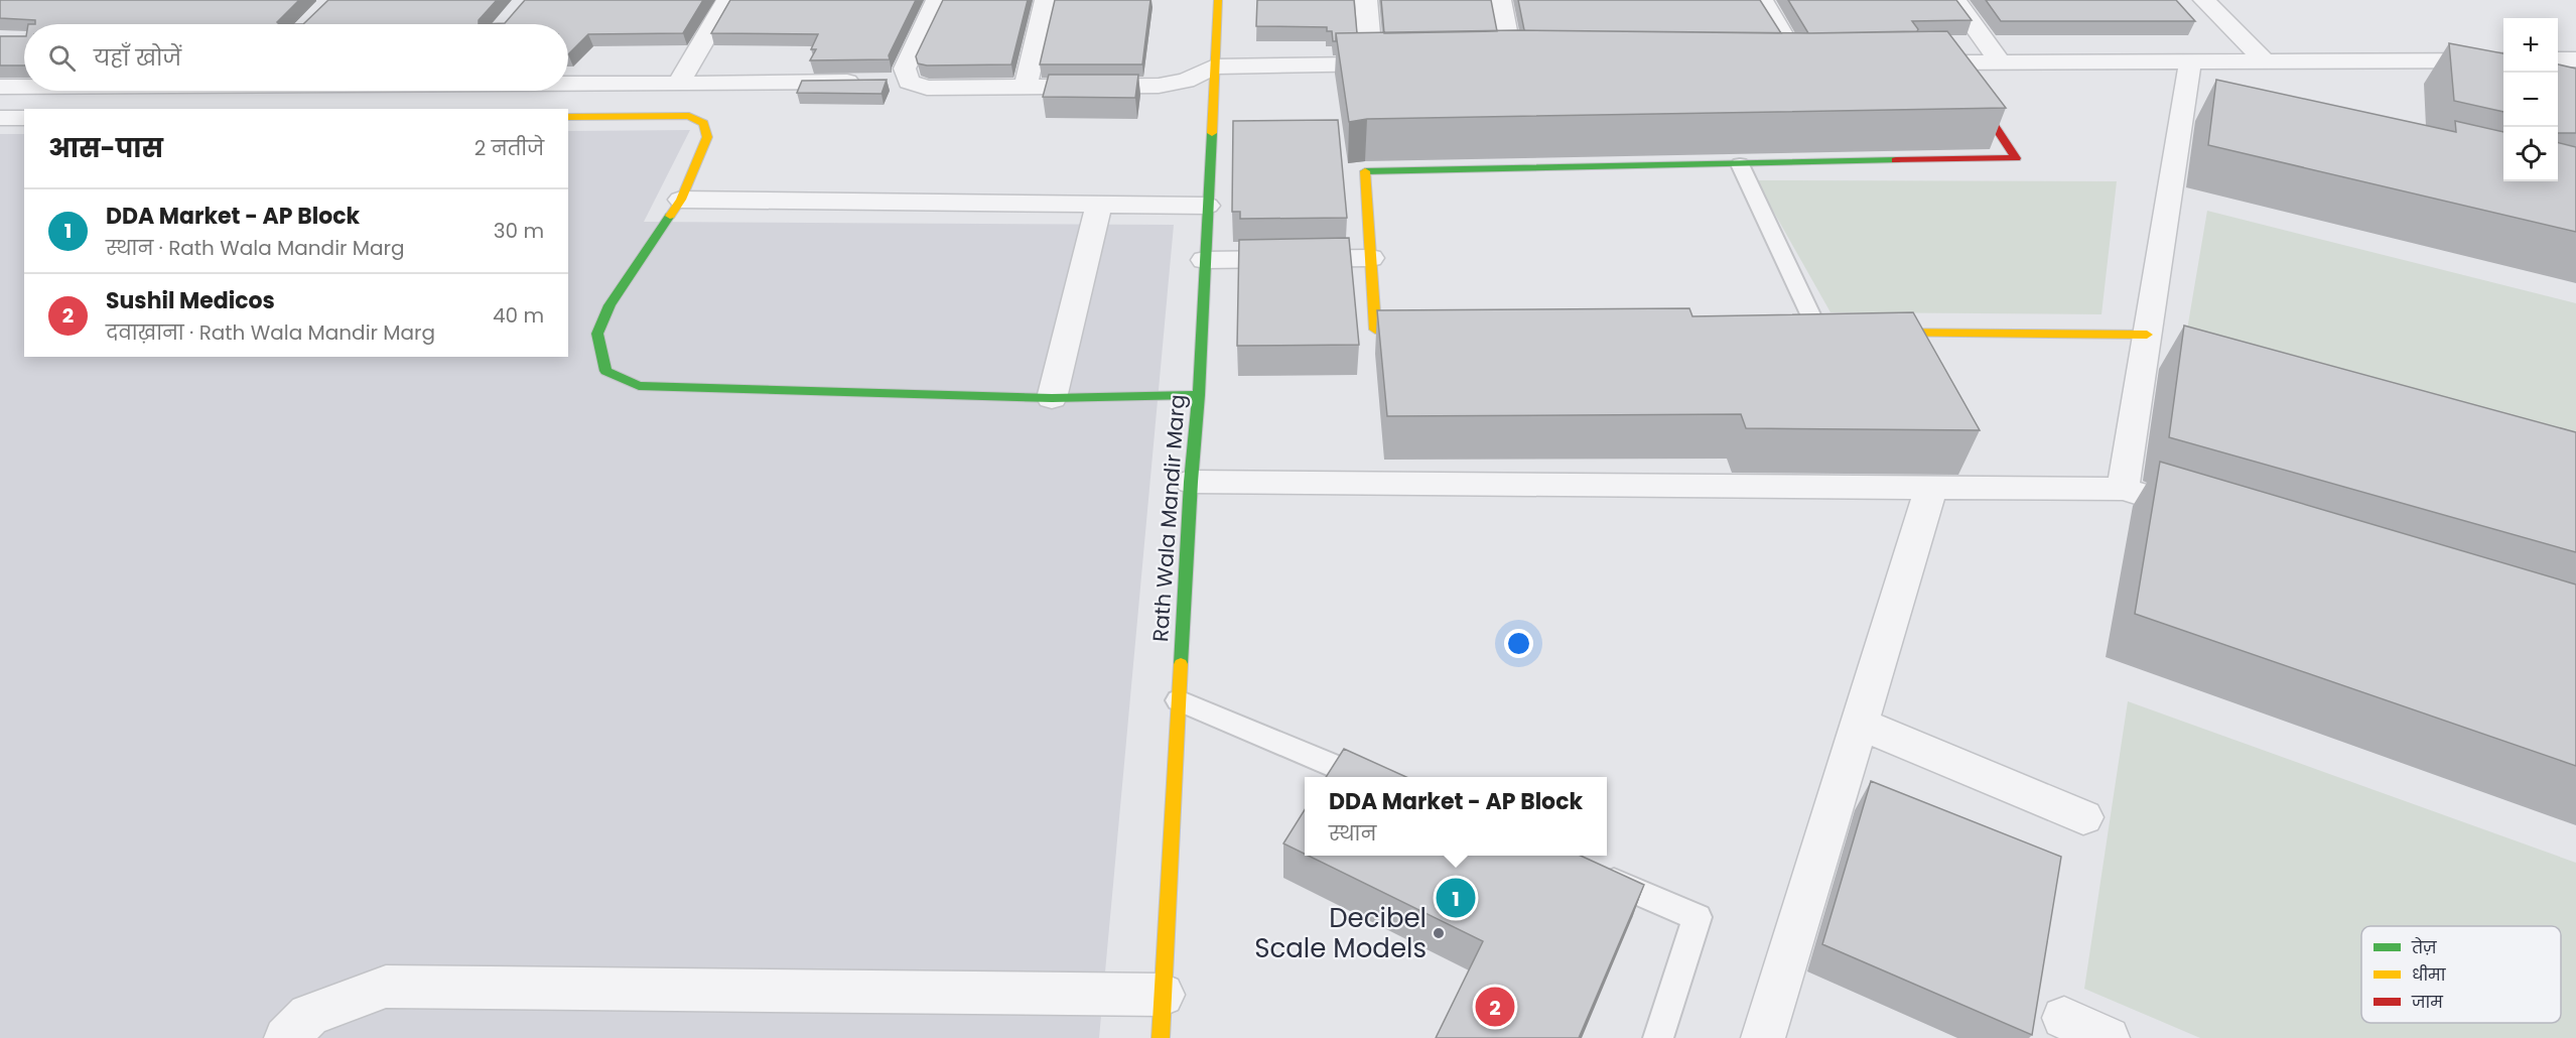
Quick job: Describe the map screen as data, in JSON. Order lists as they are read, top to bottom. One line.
{"streets":{"street":["Rath Wala Mandir Marg"]},"places":["Decibel Scale Models"],"legend":["तेज़","धीमा","जाम"],"page":{"map_buttons":["+","−"],"search":"यहाँ खोजें","heading":["आस-पास","2 नतीजे"],"list":[{"mark":"1","name":"DDA Market - AP Block","note":"स्थान · Rath Wala Mandir Marg","value":"30 m"},{"mark":"2","name":"Sushil Medicos","note":"दवाख़ाना · Rath Wala Mandir Marg","value":"40 m"}],"popup":["DDA Market - AP Block","स्थान"],"pins":["1","2"]}}
